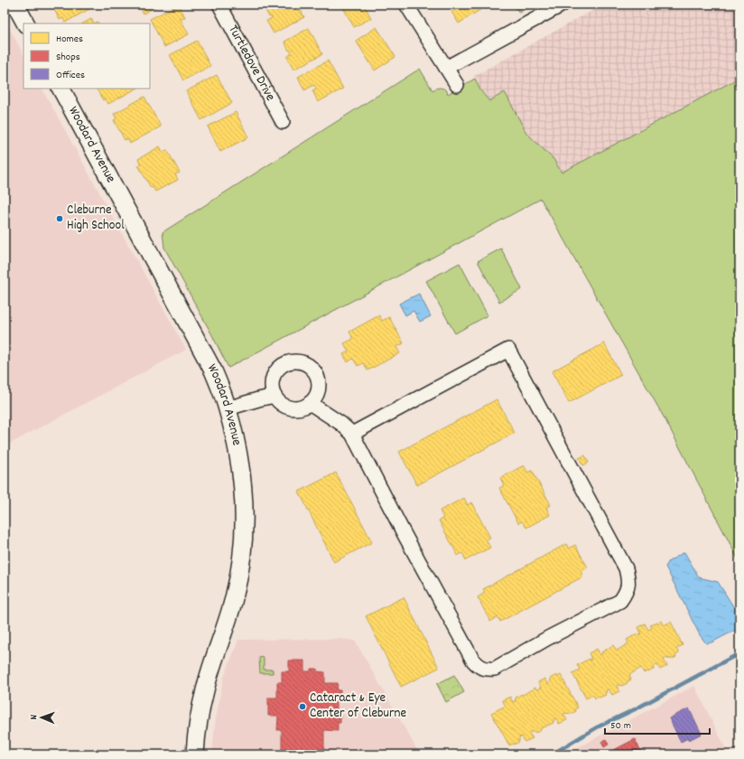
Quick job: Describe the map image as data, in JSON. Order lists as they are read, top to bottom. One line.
{"streets":{"street":["Turtledove Drive","Woodard Avenue"]},"places":["Cleburne High School","Cataract & Eye Center of Cleburne"],"legend":["Homes","Shops","Offices"],"scale_bar":"50 m","north":"left"}
